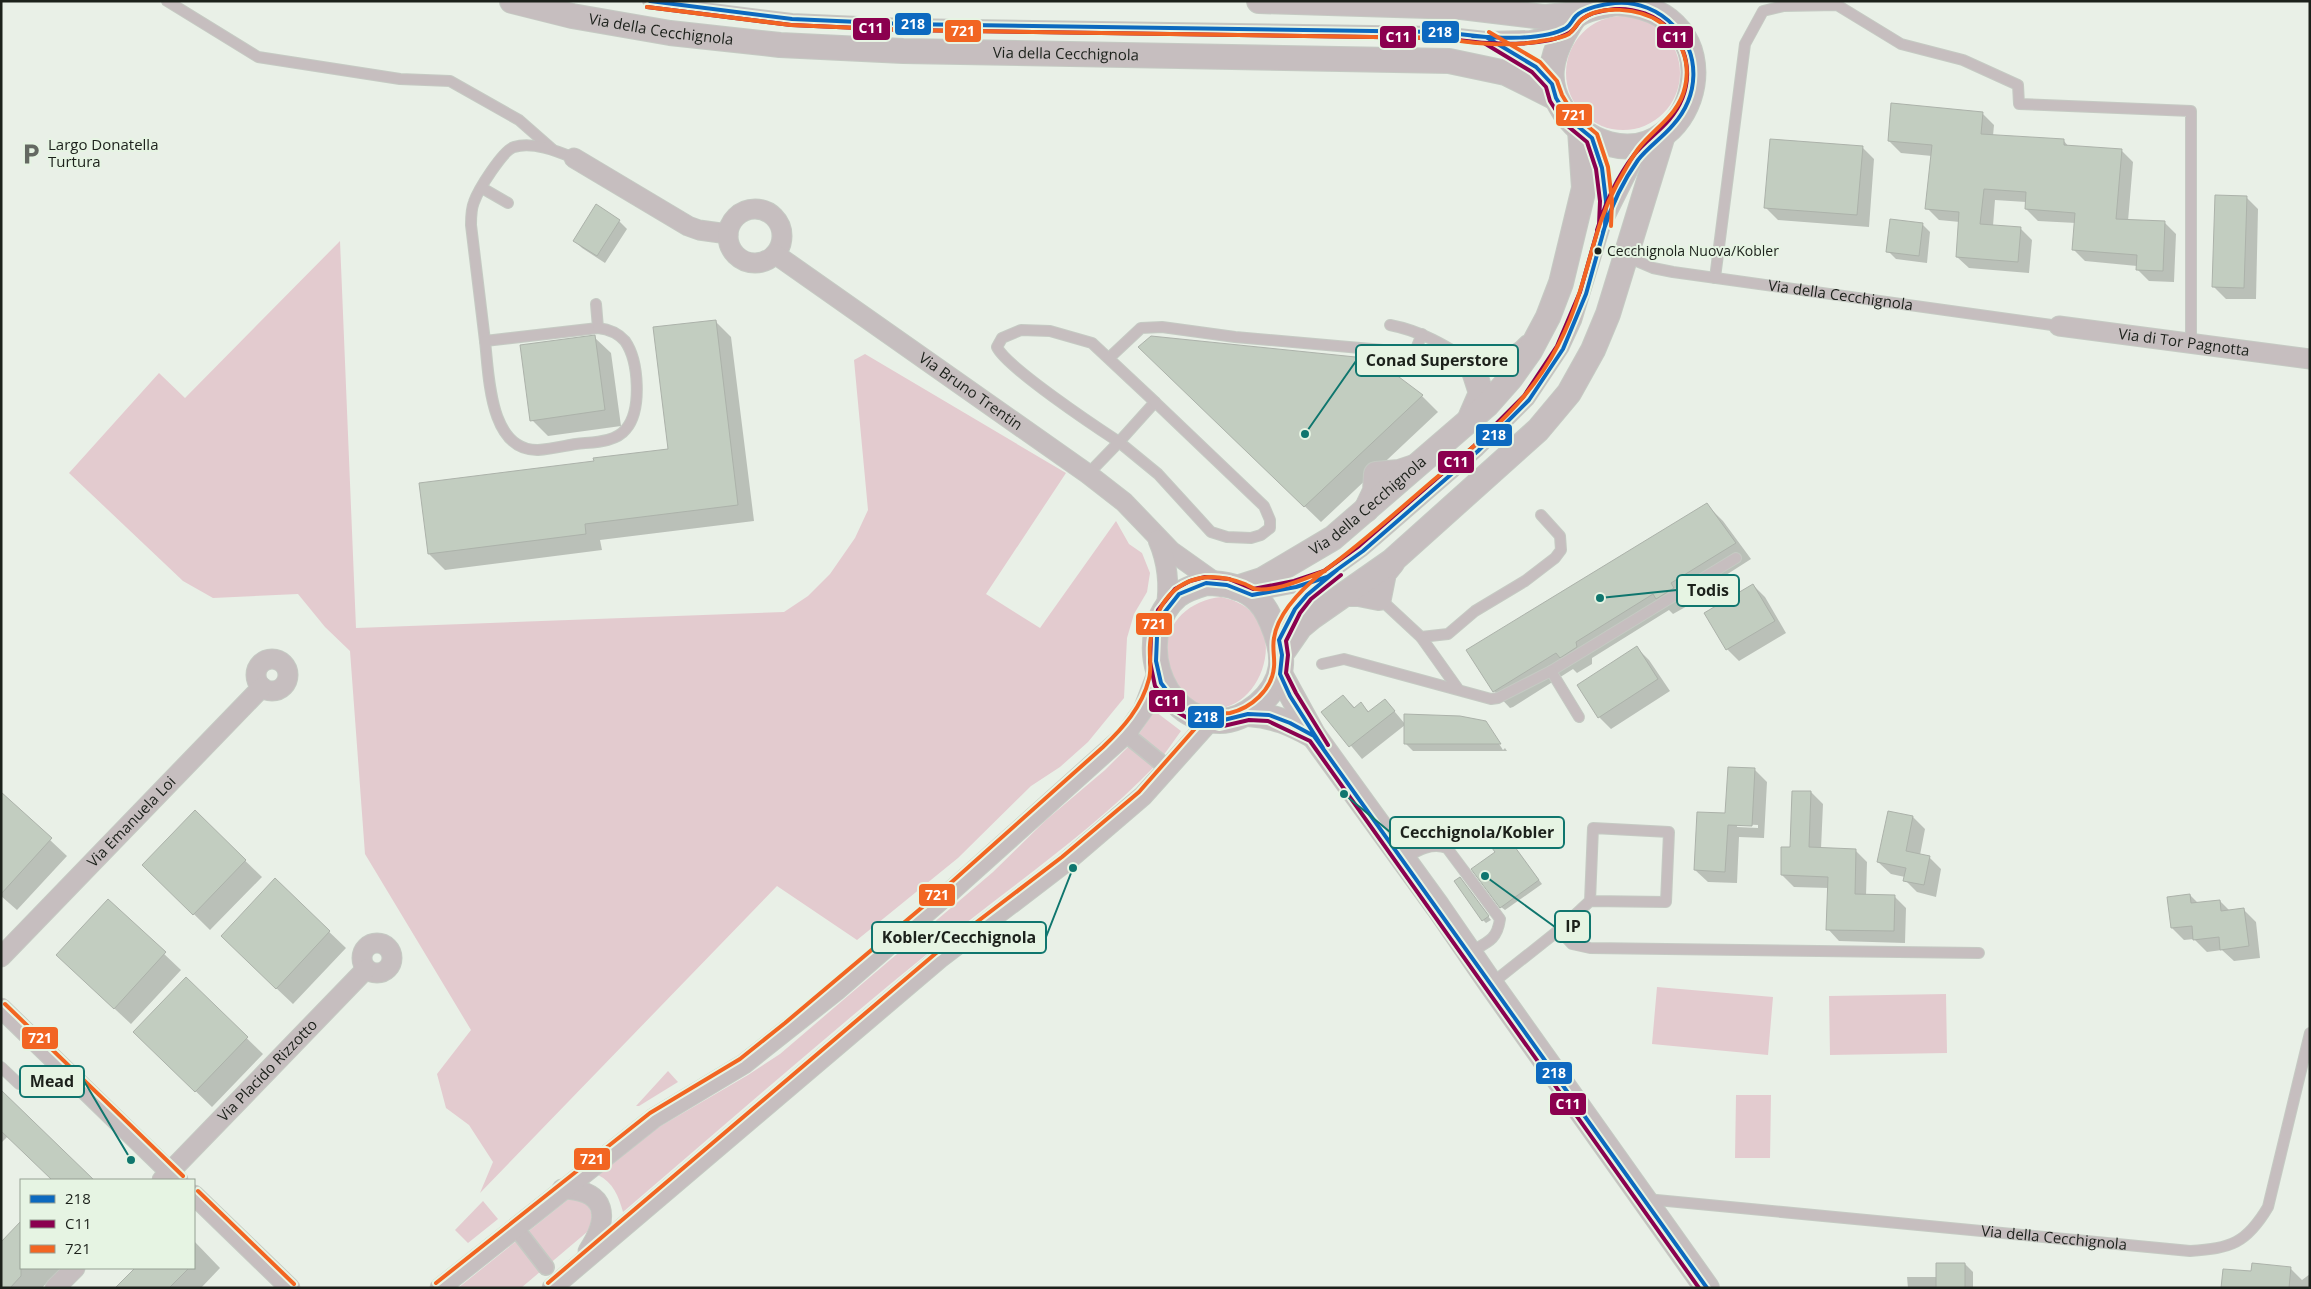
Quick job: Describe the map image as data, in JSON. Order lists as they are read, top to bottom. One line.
{"streets":{"street":["Via della Cecchignola","Via di Tor Pagnotta","Via Bruno Trentin","Via Emanuela Loi","Via Placido Rizzotto"]},"crossings":[["Via della Cecchignola","Via di Tor Pagnotta"],["Via della Cecchignola","Via Bruno Trentin"]],"places":{"parking":["Largo Donatella Turtura"],"other":["Cecchignola Nuova/Kobler","Conad Superstore","Todis","Cecchignola/Kobler","Kobler/Cecchignola","IP","Mead"]},"lines":["transit line 218","transit line C11","transit line 721"],"legend":["218","C11","721"]}
